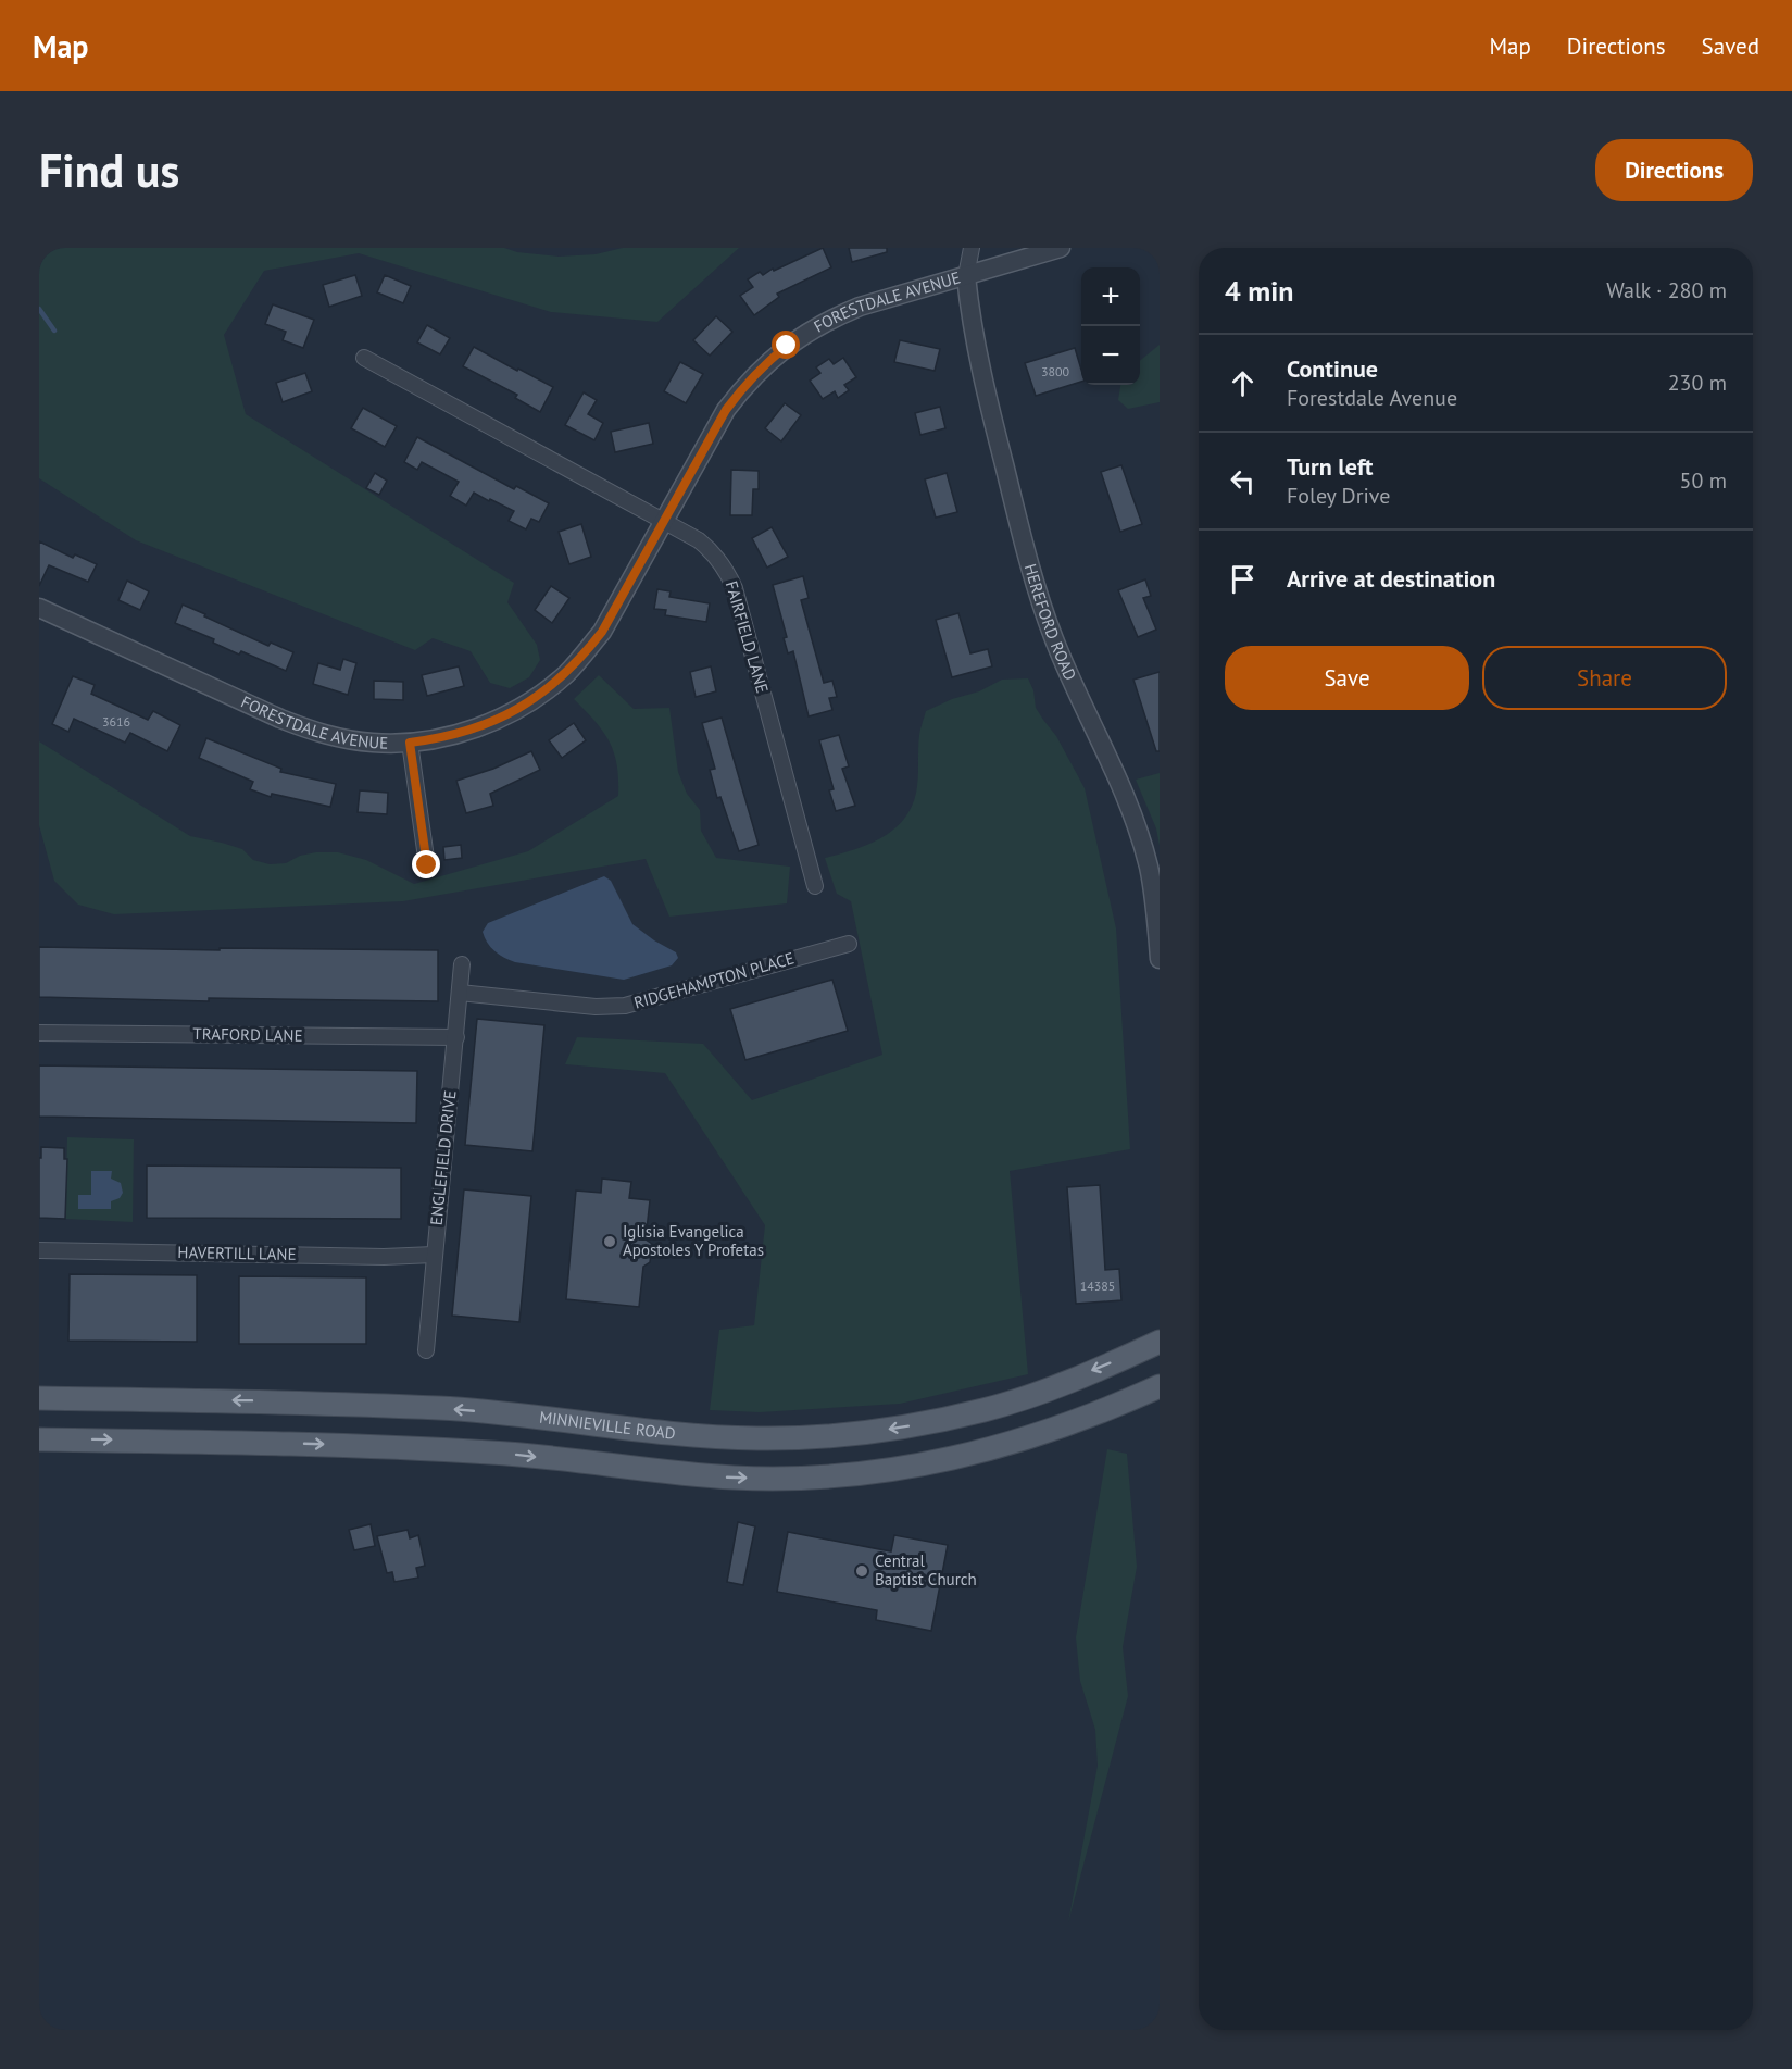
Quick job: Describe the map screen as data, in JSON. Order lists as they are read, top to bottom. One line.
{"streets":{"main road":["MINNIEVILLE ROAD"],"street":["FORESTDALE AVENUE","HEREFORD ROAD","FAIRFIELD LANE","RIDGEHAMPTON PLACE","TRAFORD LANE","ENGLEFIELD DRIVE","HAVERTILL LANE"]},"crossings":[["FORESTDALE AVENUE","HEREFORD ROAD"],["FORESTDALE AVENUE","FAIRFIELD LANE"],["RIDGEHAMPTON PLACE","ENGLEFIELD DRIVE"],["TRAFORD LANE","ENGLEFIELD DRIVE"],["ENGLEFIELD DRIVE","HAVERTILL LANE"]],"places":["Iglisia Evangelica Apostoles Y Profetas","Central Baptist Church"],"house_numbers":["3800","3616","14385"],"page":{"header":"Map","nav":["Map","Directions","Saved"],"buttons":["Directions",["Save","Share"]],"title":"Find us","heading":["4 min","Walk · 280 m"],"map_buttons":["+","−"],"list":[["Continue","Forestdale Avenue","230 m"],["Turn left","Foley Drive","50 m"],"Arrive at destination"]}}
